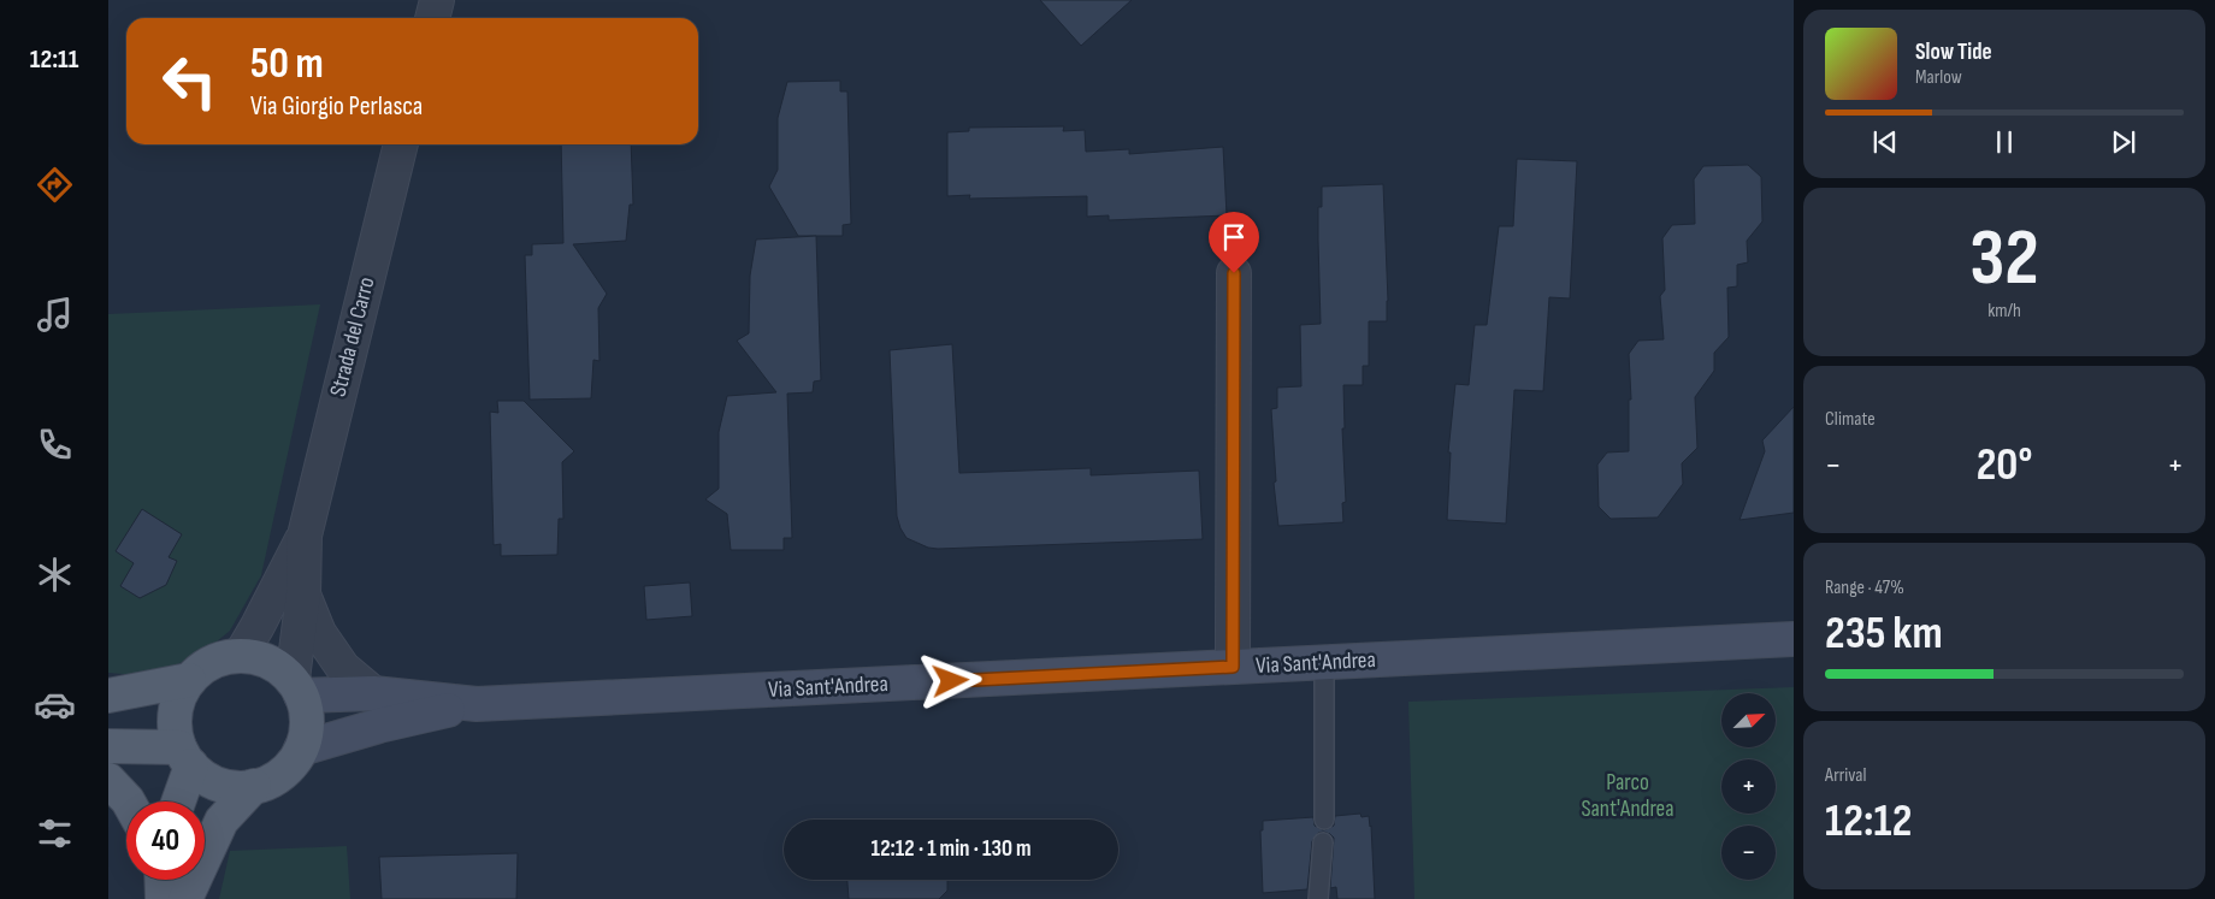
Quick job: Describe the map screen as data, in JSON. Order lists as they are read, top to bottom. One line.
{"streets":{"street":["Strada del Carro","Via Sant'Andrea"]},"crossings":[["Strada del Carro","Via Sant'Andrea"]],"parks":["Parco Sant'Andrea"],"north":"top right","page":{"tabs":"12:11","turn":["50 m","Via Giorgio Perlasca"],"song":["Slow Tide","Marlow"],"tile":[["32","km/h"],"Climate",["Range · 47%","235 km"],["Arrival","12:12"]],"heat":["−","20°","+"],"map_buttons":["+","−"],"limit":"40","trip":"12:12 · 1 min · 130 m"}}
